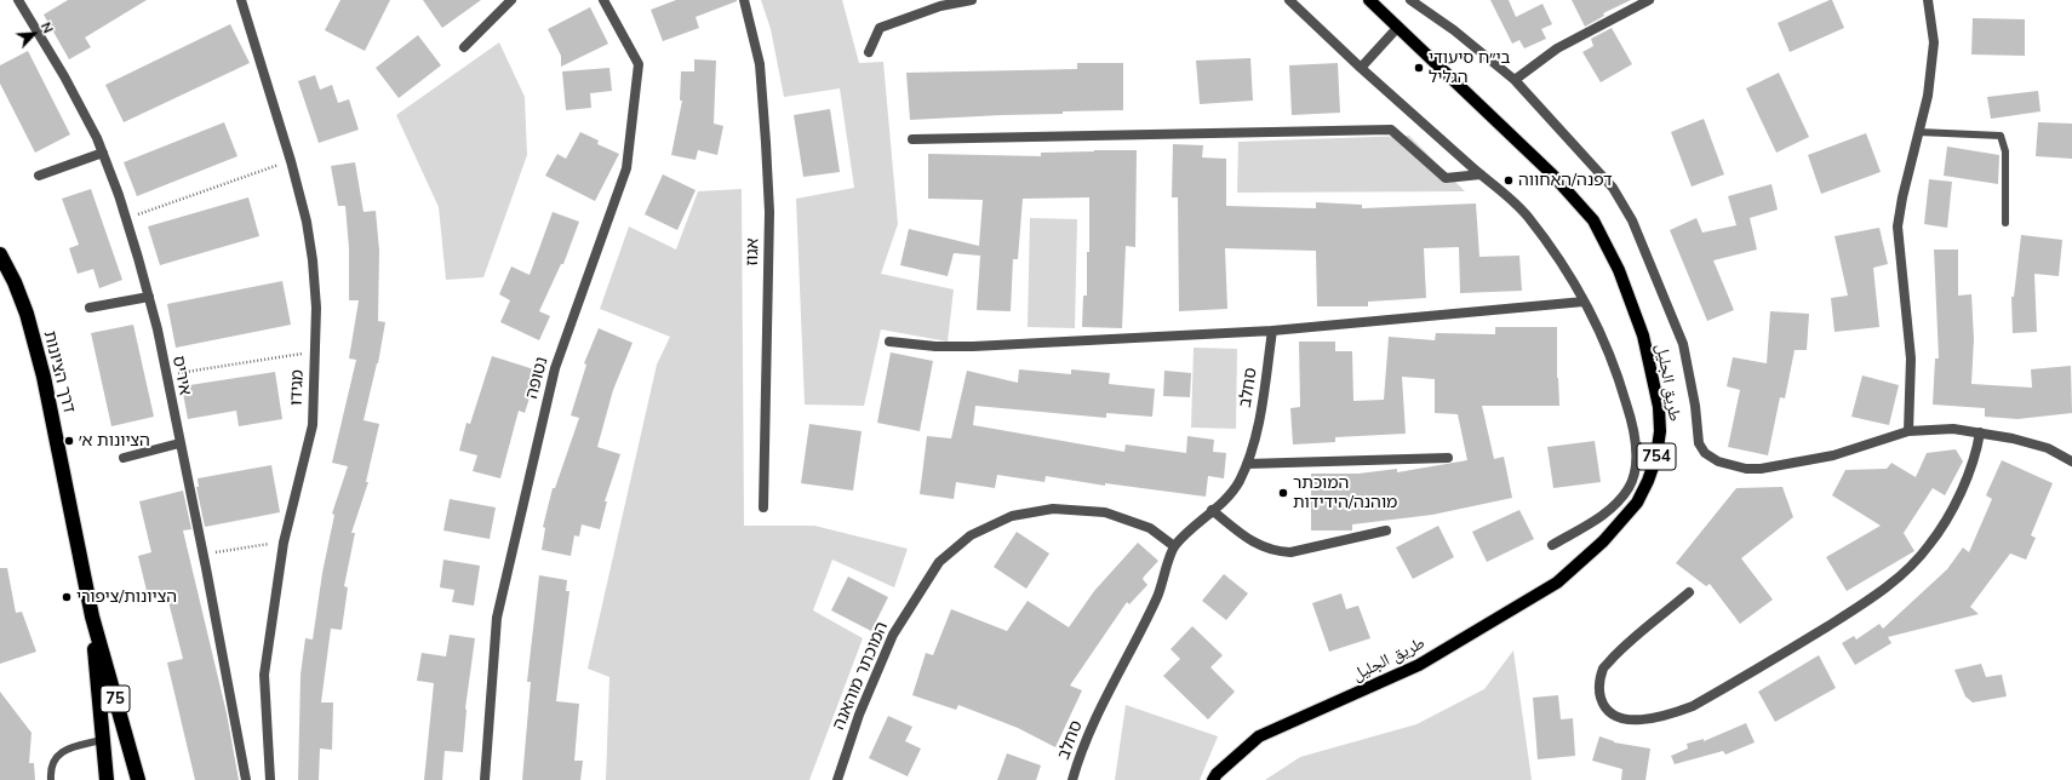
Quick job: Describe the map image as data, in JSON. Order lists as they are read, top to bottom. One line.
{"streets":{"highway":["דרך הציונות","75"],"main road":["طريق الجليل","754"],"street":["אגוז","איריס","נטופה","מגידו","סחלב","המוכתר מוהאנה"]},"crossings":[["סחלב","המוכתר מוהאנה"]],"places":["בי״ח סיעודי הגליל","דפנה/האחווה","הציונות א׳","המוכתר מוהנה/הידידות","הציונות/ציפורי"],"north":"top right"}
